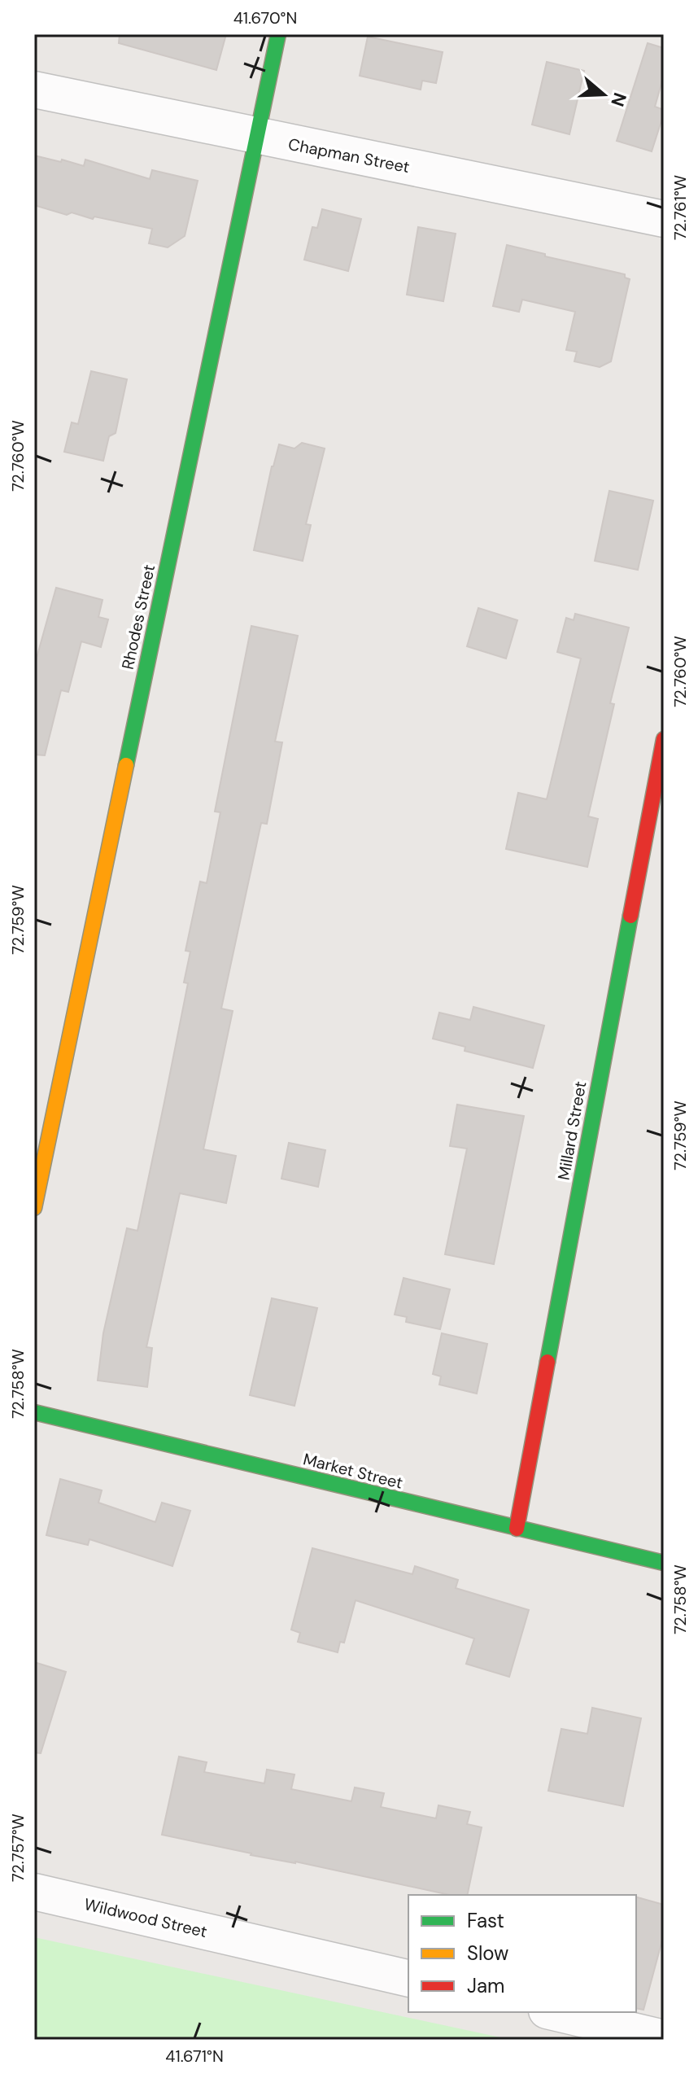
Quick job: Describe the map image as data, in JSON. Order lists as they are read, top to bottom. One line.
{"streets":{"street":["Chapman Street","Rhodes Street","Millard Street","Market Street","Wildwood Street"]},"crossings":[["Chapman Street","Rhodes Street"],["Millard Street","Market Street"]],"legend":["Fast","Slow","Jam"],"north":"right","coordinates":["41.670°N","72.761°W","72.760°W","72.759°W","72.758°W","72.757°W","41.671°N"]}
